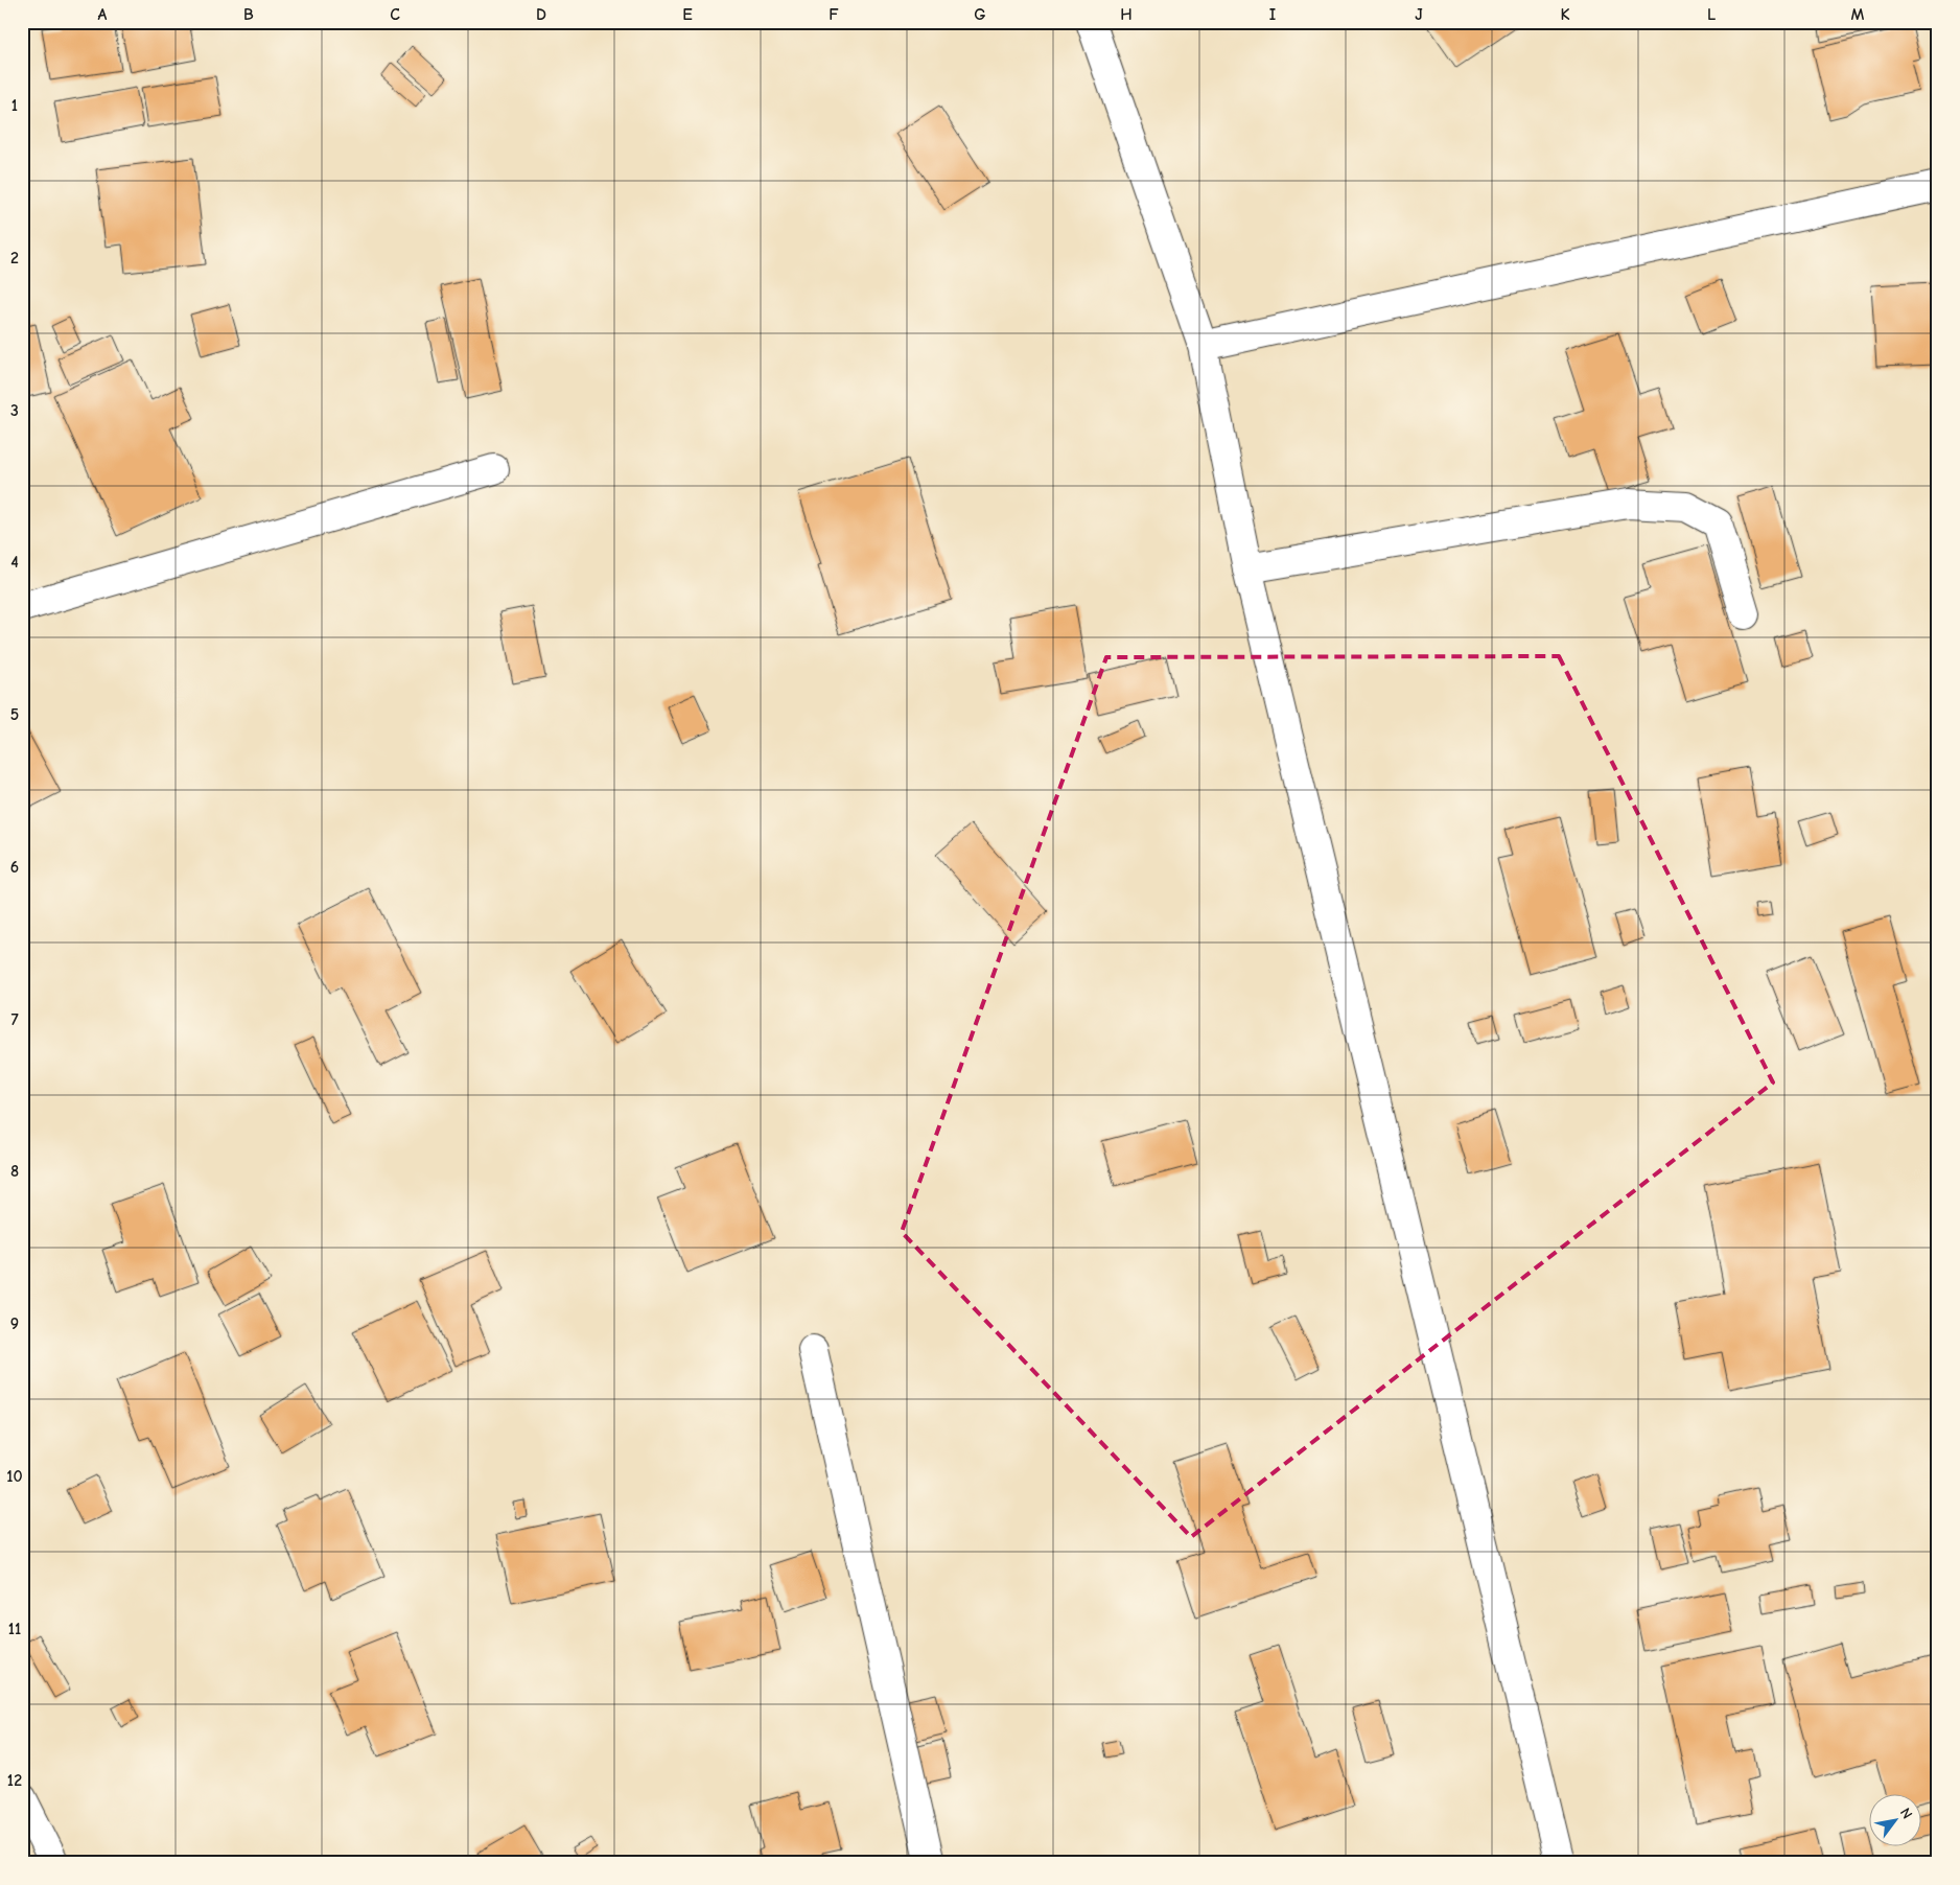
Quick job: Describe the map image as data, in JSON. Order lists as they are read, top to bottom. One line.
{"north":"top right","grid":{"columns":["A","B","C","D","E","F","G","H","I","J","K","L","M"],"rows":["1","2","3","4","5","6","7","8","9","10","11","12"]}}
